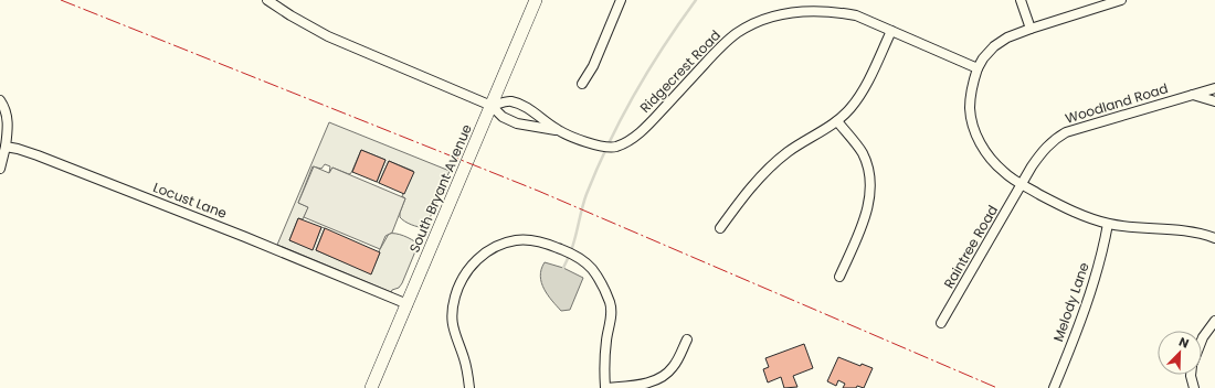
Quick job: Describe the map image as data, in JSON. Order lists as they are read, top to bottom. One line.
{"streets":{"street":["Ridgecrest Road","Woodland Road","South Bryant Avenue","Locust Lane","Raintree Road","Melody Lane"]},"crossings":[["Ridgecrest Road","South Bryant Avenue"],["Woodland Road","Raintree Road"],["South Bryant Avenue","Locust Lane"]],"north":"top right"}
